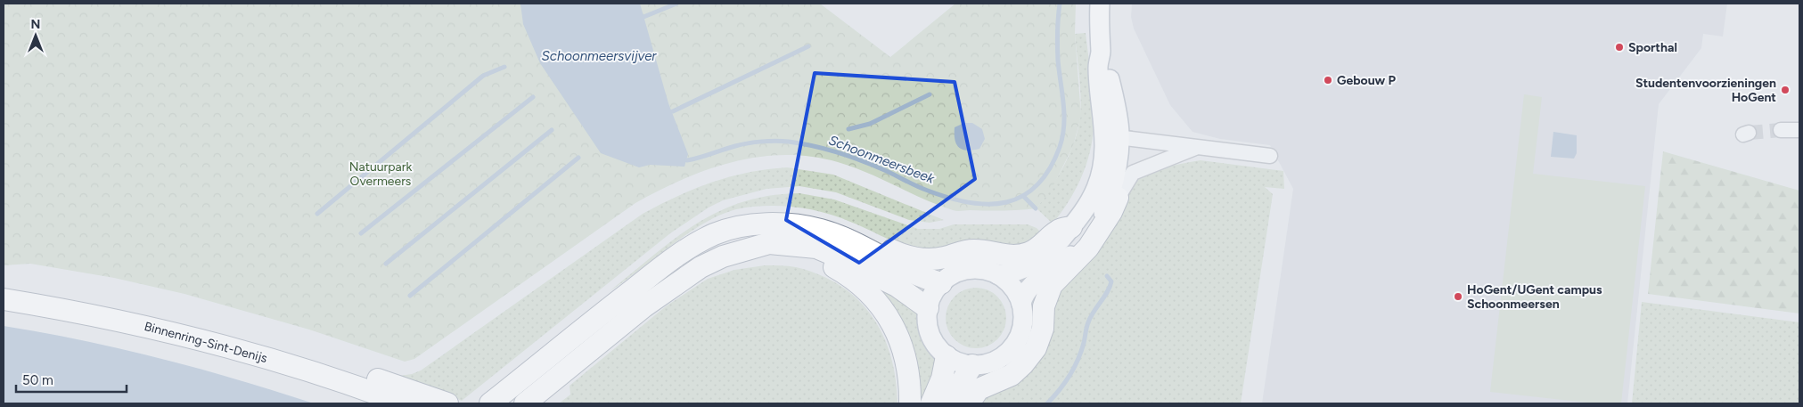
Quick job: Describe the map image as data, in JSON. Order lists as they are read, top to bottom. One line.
{"streets":{"highway":["Binnenring-Sint-Denijs"]},"water":["Schoonmeersvijver","Schoonmeersbeek"],"parks":["Natuurpark Overmeers"],"places":["Sporthal","Gebouw P","Studentenvoorzieningen HoGent","HoGent/UGent campus Schoonmeersen"],"scale_bar":"50 m","north":"top"}
